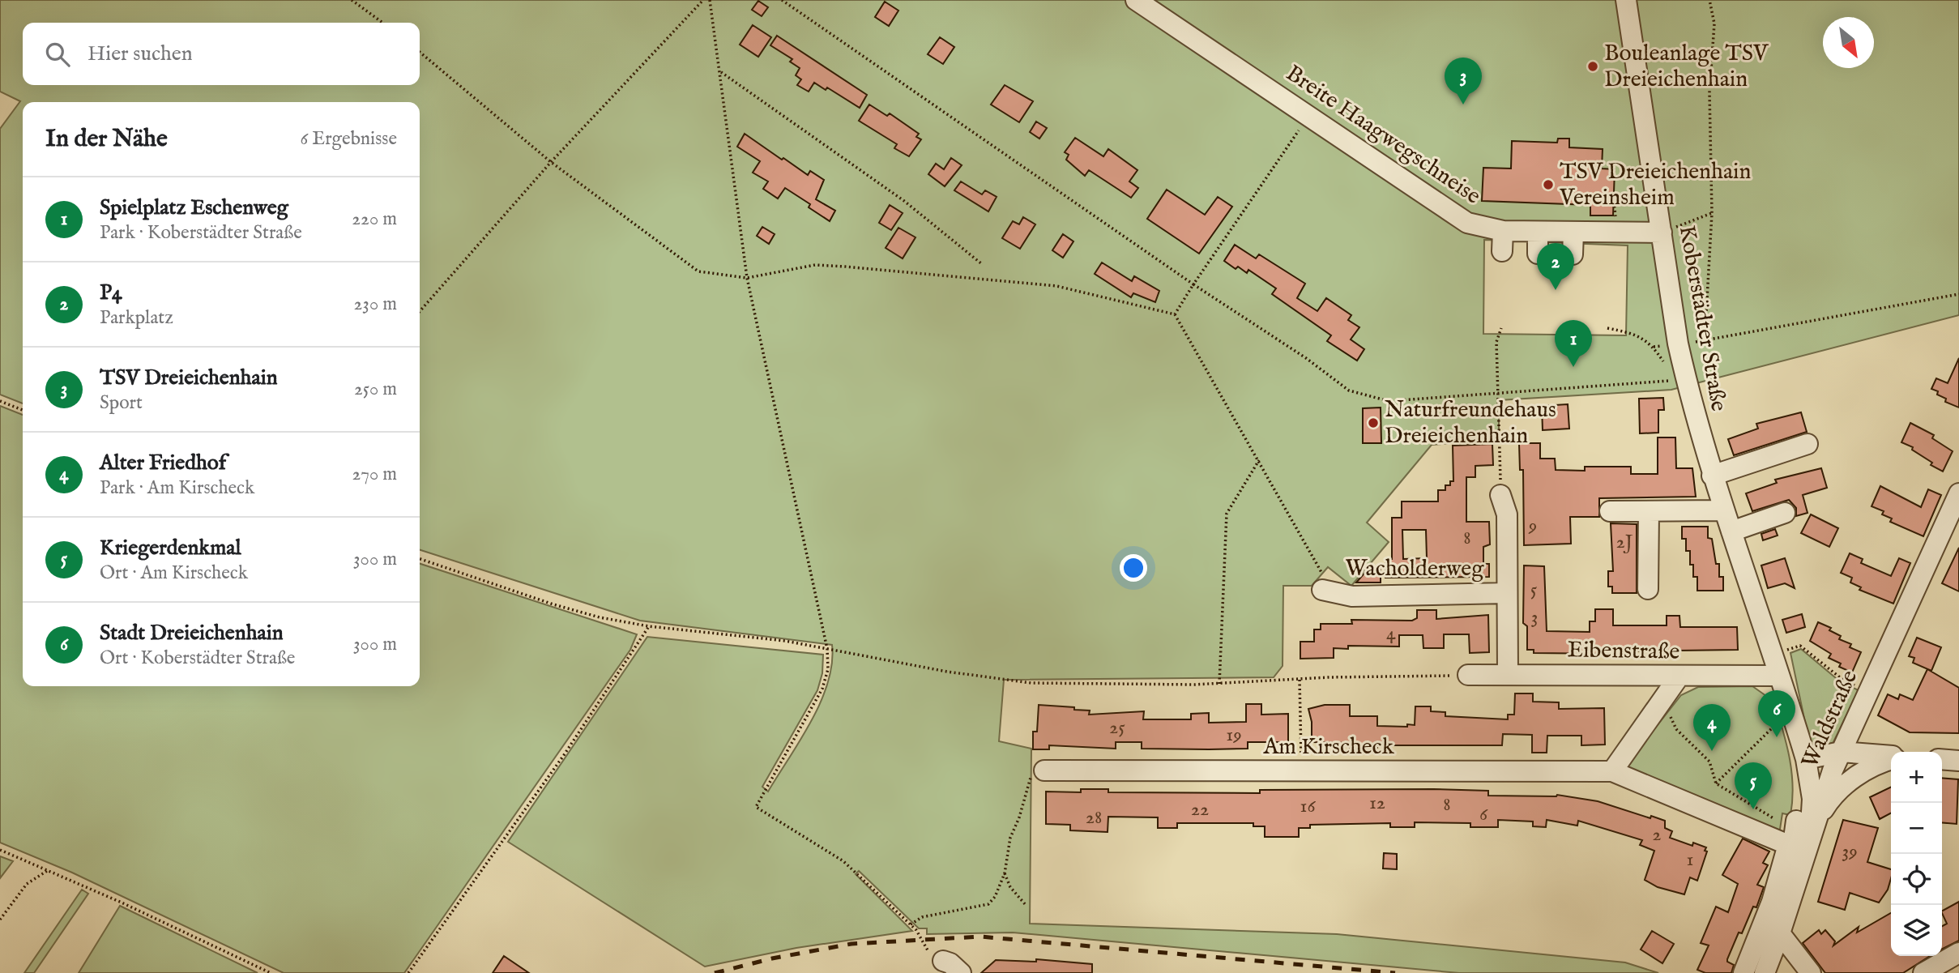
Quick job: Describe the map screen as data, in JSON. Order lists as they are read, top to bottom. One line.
{"streets":{"street":["Breite Haagwegschneise","Koberstädter Straße","Wacholderweg","Eibenstraße","Waldstraße","Am Kirscheck"]},"crossings":[["Breite Haagwegschneise","Koberstädter Straße"],["Koberstädter Straße","Eibenstraße"],["Koberstädter Straße","Waldstraße"]],"places":["Bouleanlage TSV Dreieichenhain","TSV Dreieichenhain Vereinsheim","Naturfreundehaus Dreieichenhain"],"house_numbers":["9","8","2J","5","3","4","25","19","12","8","16","22","6","28","2","39","1"],"north":"bottom right","page":{"search":"Hier suchen","pins":["3","2","1","6","4","5"],"heading":["In der Nähe","6 Ergebnisse"],"list":[{"mark":"1","name":"Spielplatz Eschenweg","note":"Park · Koberstädter Straße","value":"220 m"},{"mark":"2","name":"P4","note":"Parkplatz","value":"230 m"},{"mark":"3","name":"TSV Dreieichenhain","note":"Sport","value":"250 m"},{"mark":"4","name":"Alter Friedhof","note":"Park · Am Kirscheck","value":"270 m"},{"mark":"5","name":"Kriegerdenkmal","note":"Ort · Am Kirscheck","value":"300 m"},{"mark":"6","name":"Stadt Dreieichenhain","note":"Ort · Koberstädter Straße","value":"300 m"}],"map_buttons":["+","−"]}}
